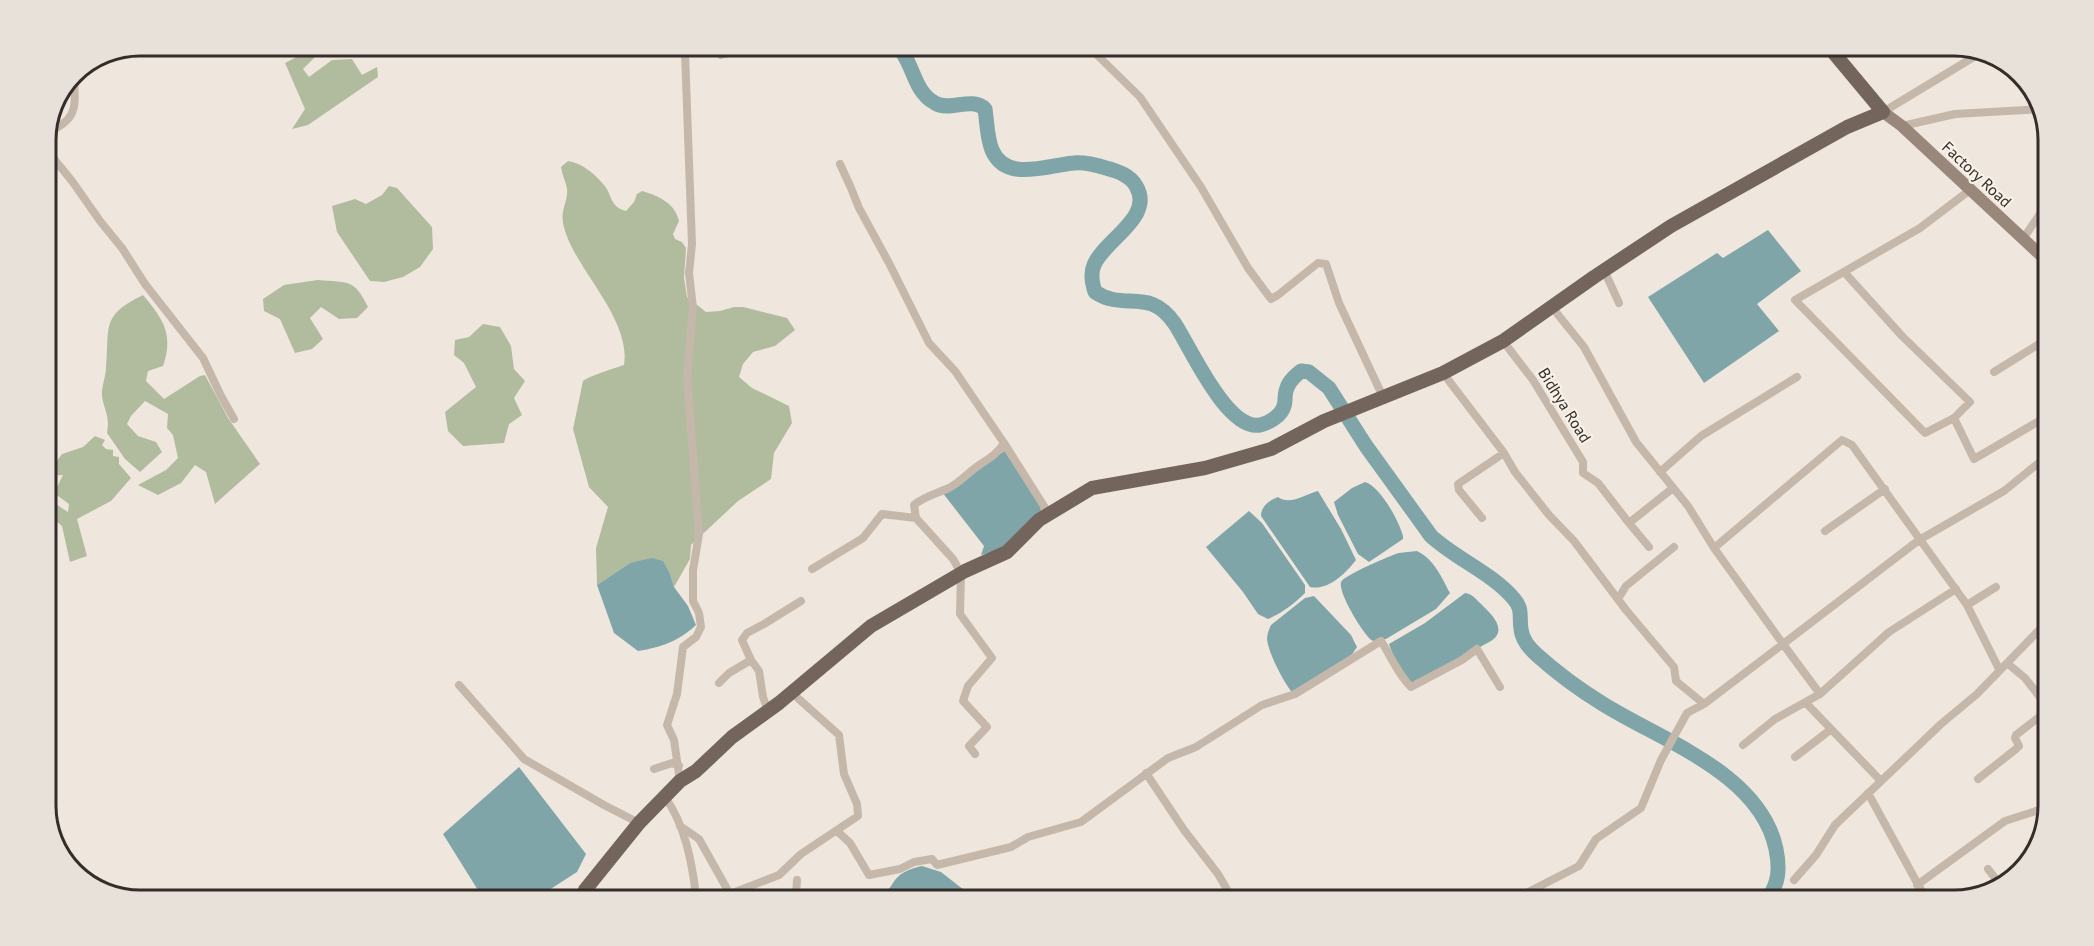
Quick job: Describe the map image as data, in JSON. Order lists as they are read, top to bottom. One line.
{"streets":{"main road":["Factory Road"],"street":["Bidhya Road"]}}
